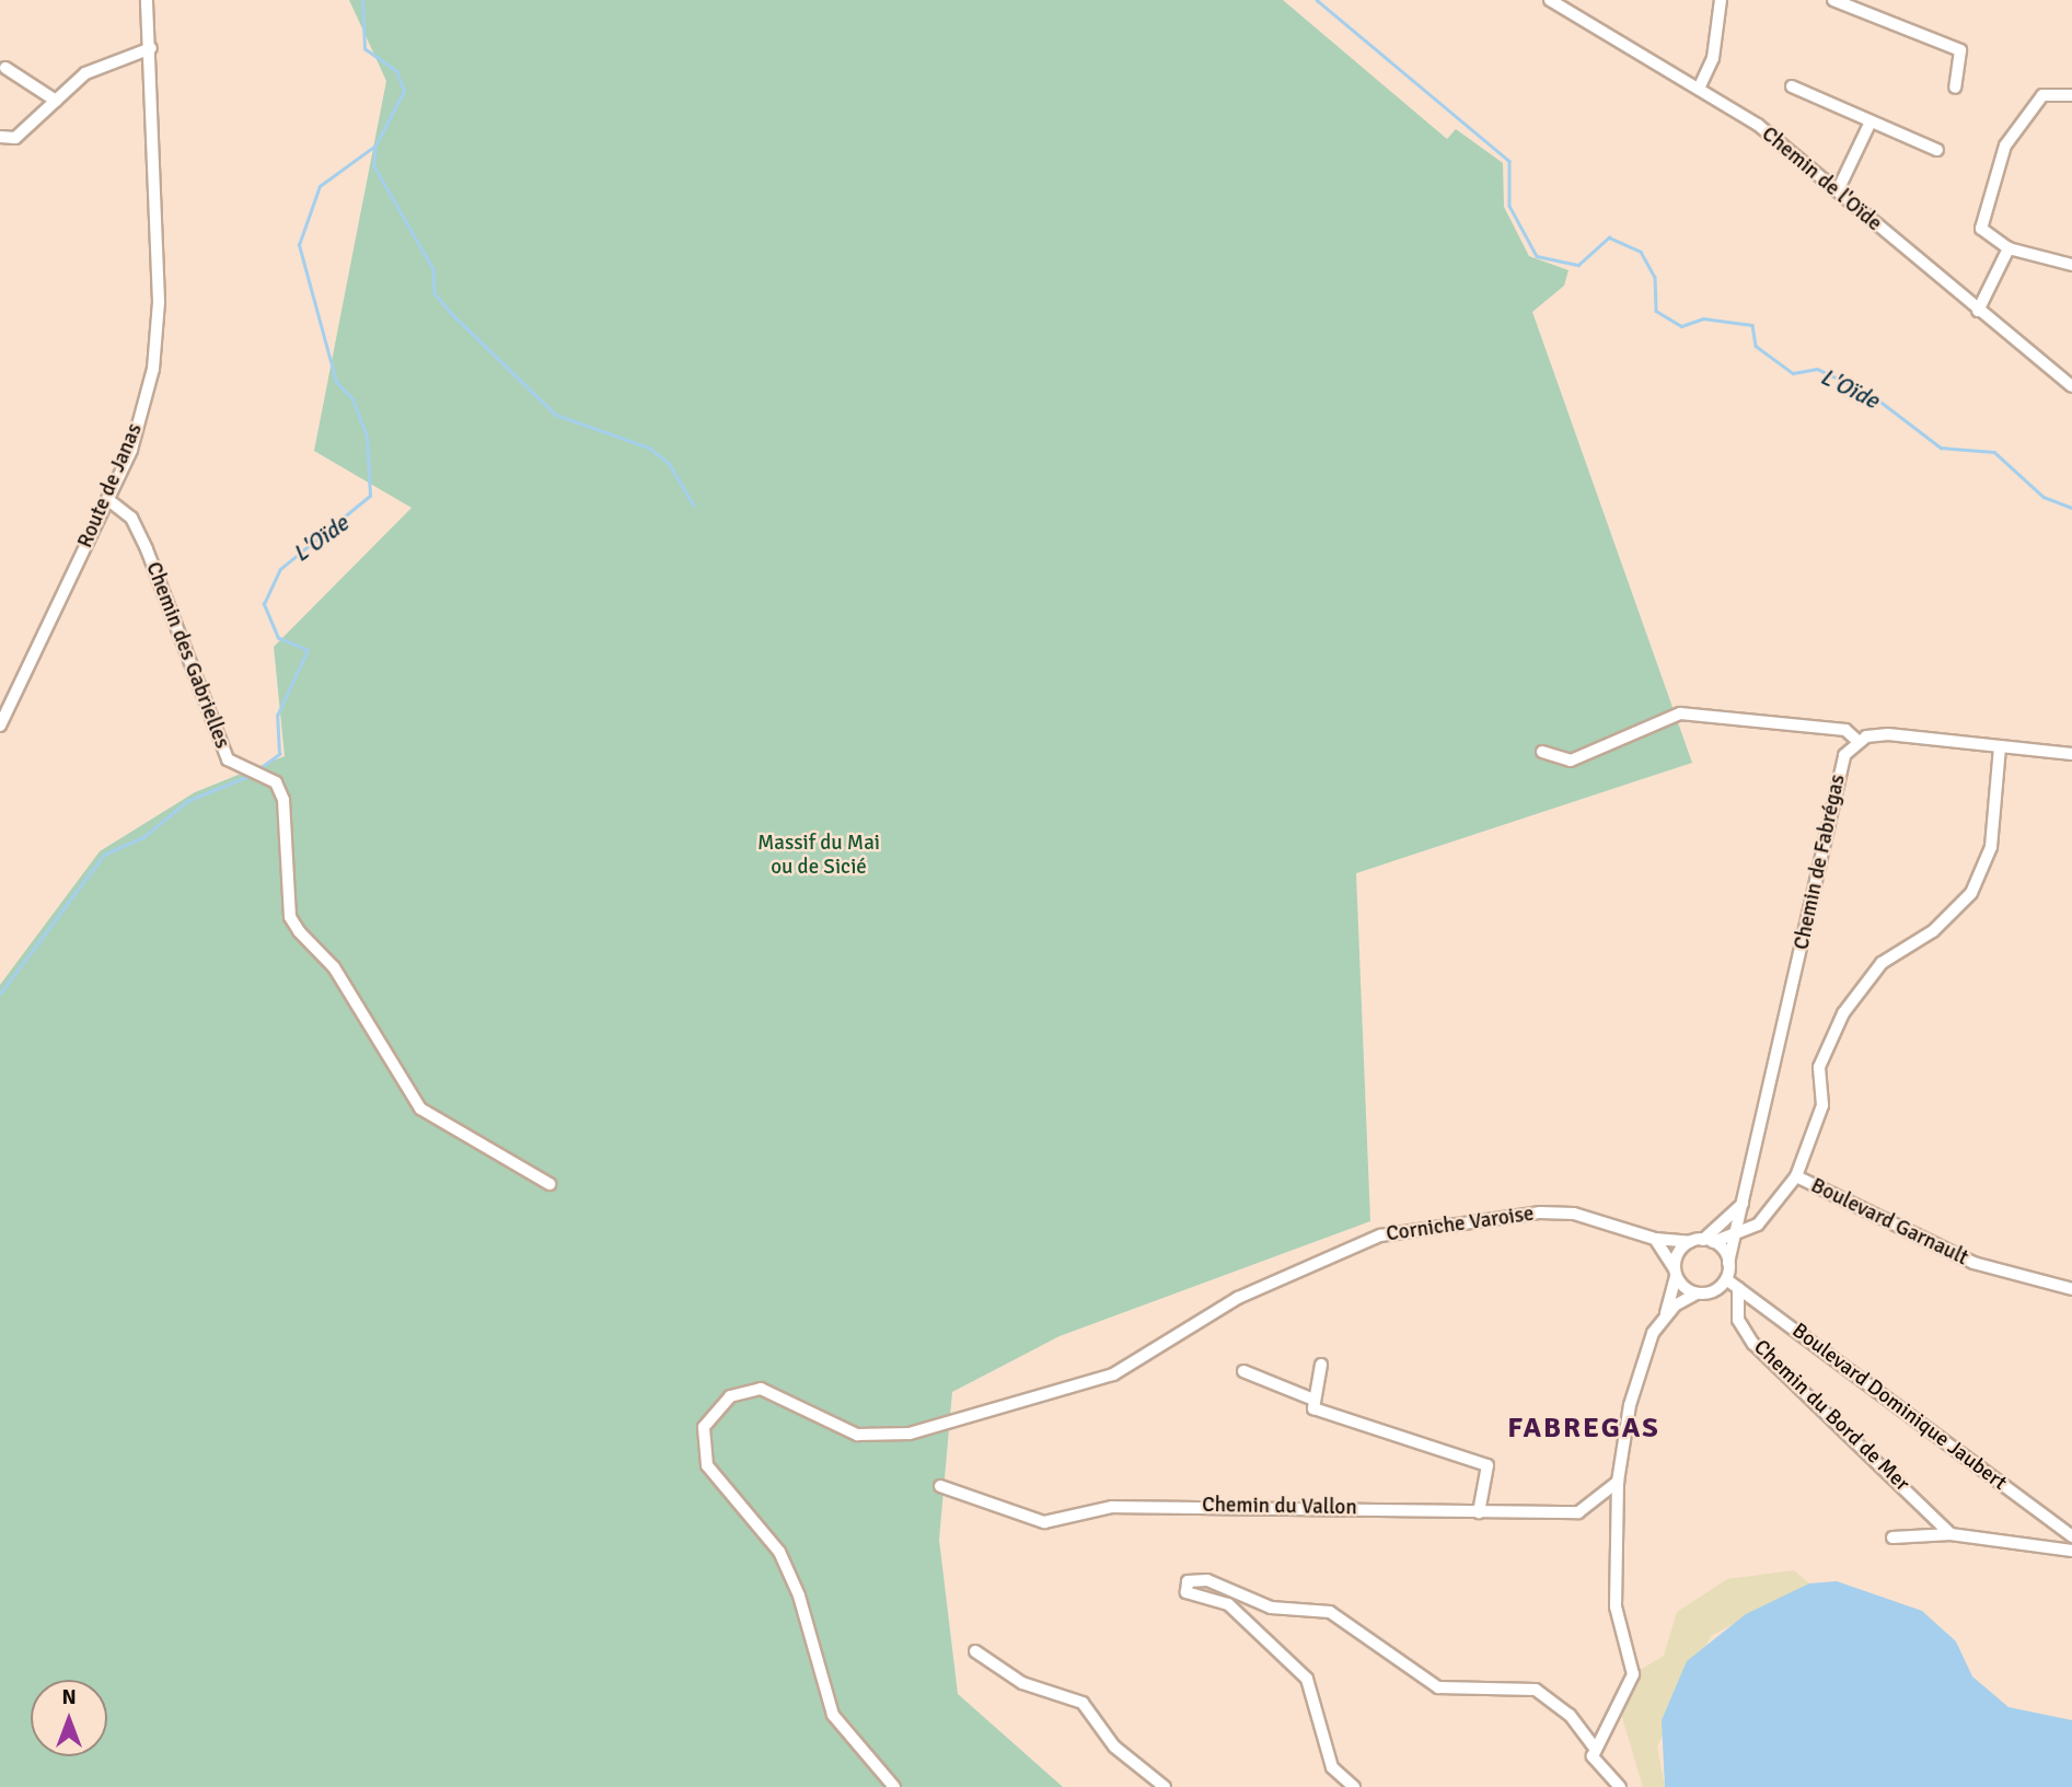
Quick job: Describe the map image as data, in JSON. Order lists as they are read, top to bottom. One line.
{"streets":{"street":["Chemin de l'Oïde","Route de Janas","Chemin des Gabrielles","Chemin de Fabrégas","Boulevard Garnault","Corniche Varoise","Boulevard Dominique Jaubert","Chemin du Bord de Mer","Chemin du Vallon"]},"crossings":[["Route de Janas","Chemin des Gabrielles"],["Chemin de Fabrégas","Corniche Varoise"],["Chemin de Fabrégas","Boulevard Dominique Jaubert"],["Boulevard Dominique Jaubert","Chemin du Bord de Mer"]],"districts":["FABREGAS"],"water":["L'Oïde"],"parks":["Massif du Mai ou de Sicié"],"north":"top"}
